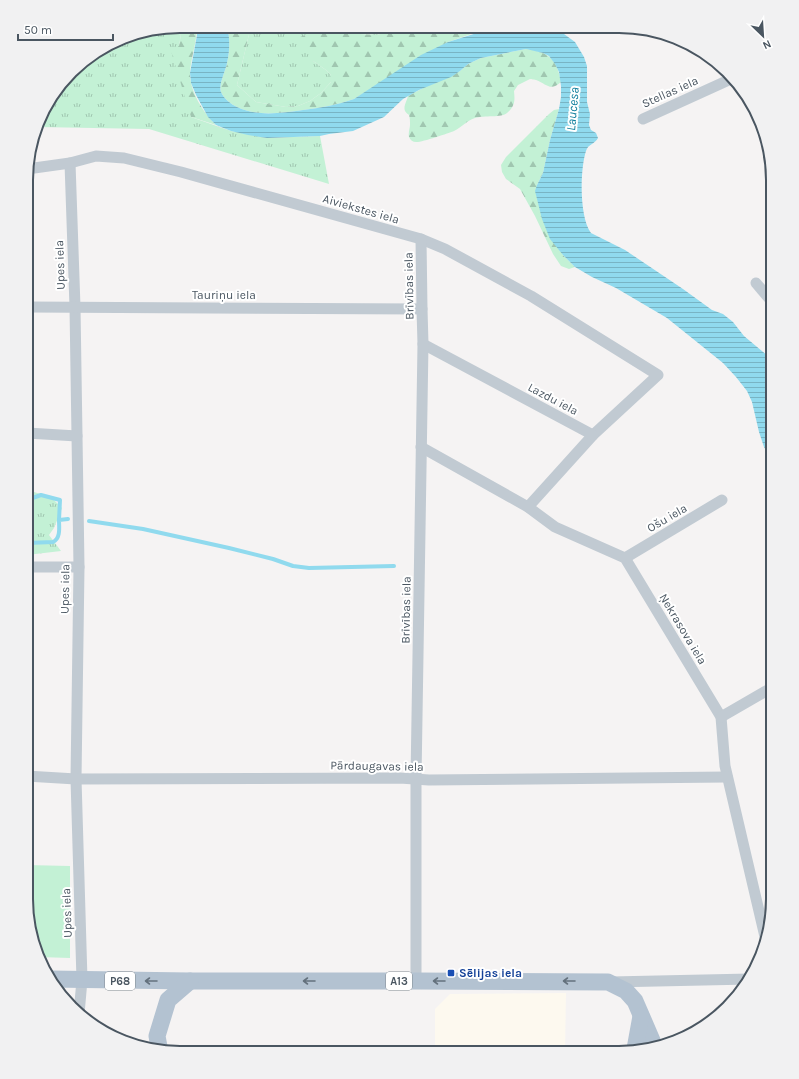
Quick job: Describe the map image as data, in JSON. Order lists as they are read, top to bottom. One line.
{"streets":{"main road":["P68","A13"],"street":["Stellas iela","Aiviekstes iela","Upes iela","Brīvības iela","Tauriņu iela","Lazdu iela","Ošu iela","Ņekrasova iela","Pārdaugavas iela"]},"crossings":[["Aiviekstes iela","Upes iela"],["Aiviekstes iela","Brīvības iela"],["Aiviekstes iela","Lazdu iela"],["Upes iela","Tauriņu iela"],["Upes iela","Pārdaugavas iela"],["Upes iela","P68"],["Brīvības iela","Tauriņu iela"],["Brīvības iela","Lazdu iela"],["Brīvības iela","Pārdaugavas iela"],["Brīvības iela","A13"],["Ošu iela","Ņekrasova iela"],["Ņekrasova iela","Pārdaugavas iela"],["P68","A13"]],"water":["Laucesa"],"places":{"transit":["Sēlijas iela"]},"scale_bar":"50 m","north":"bottom right"}
